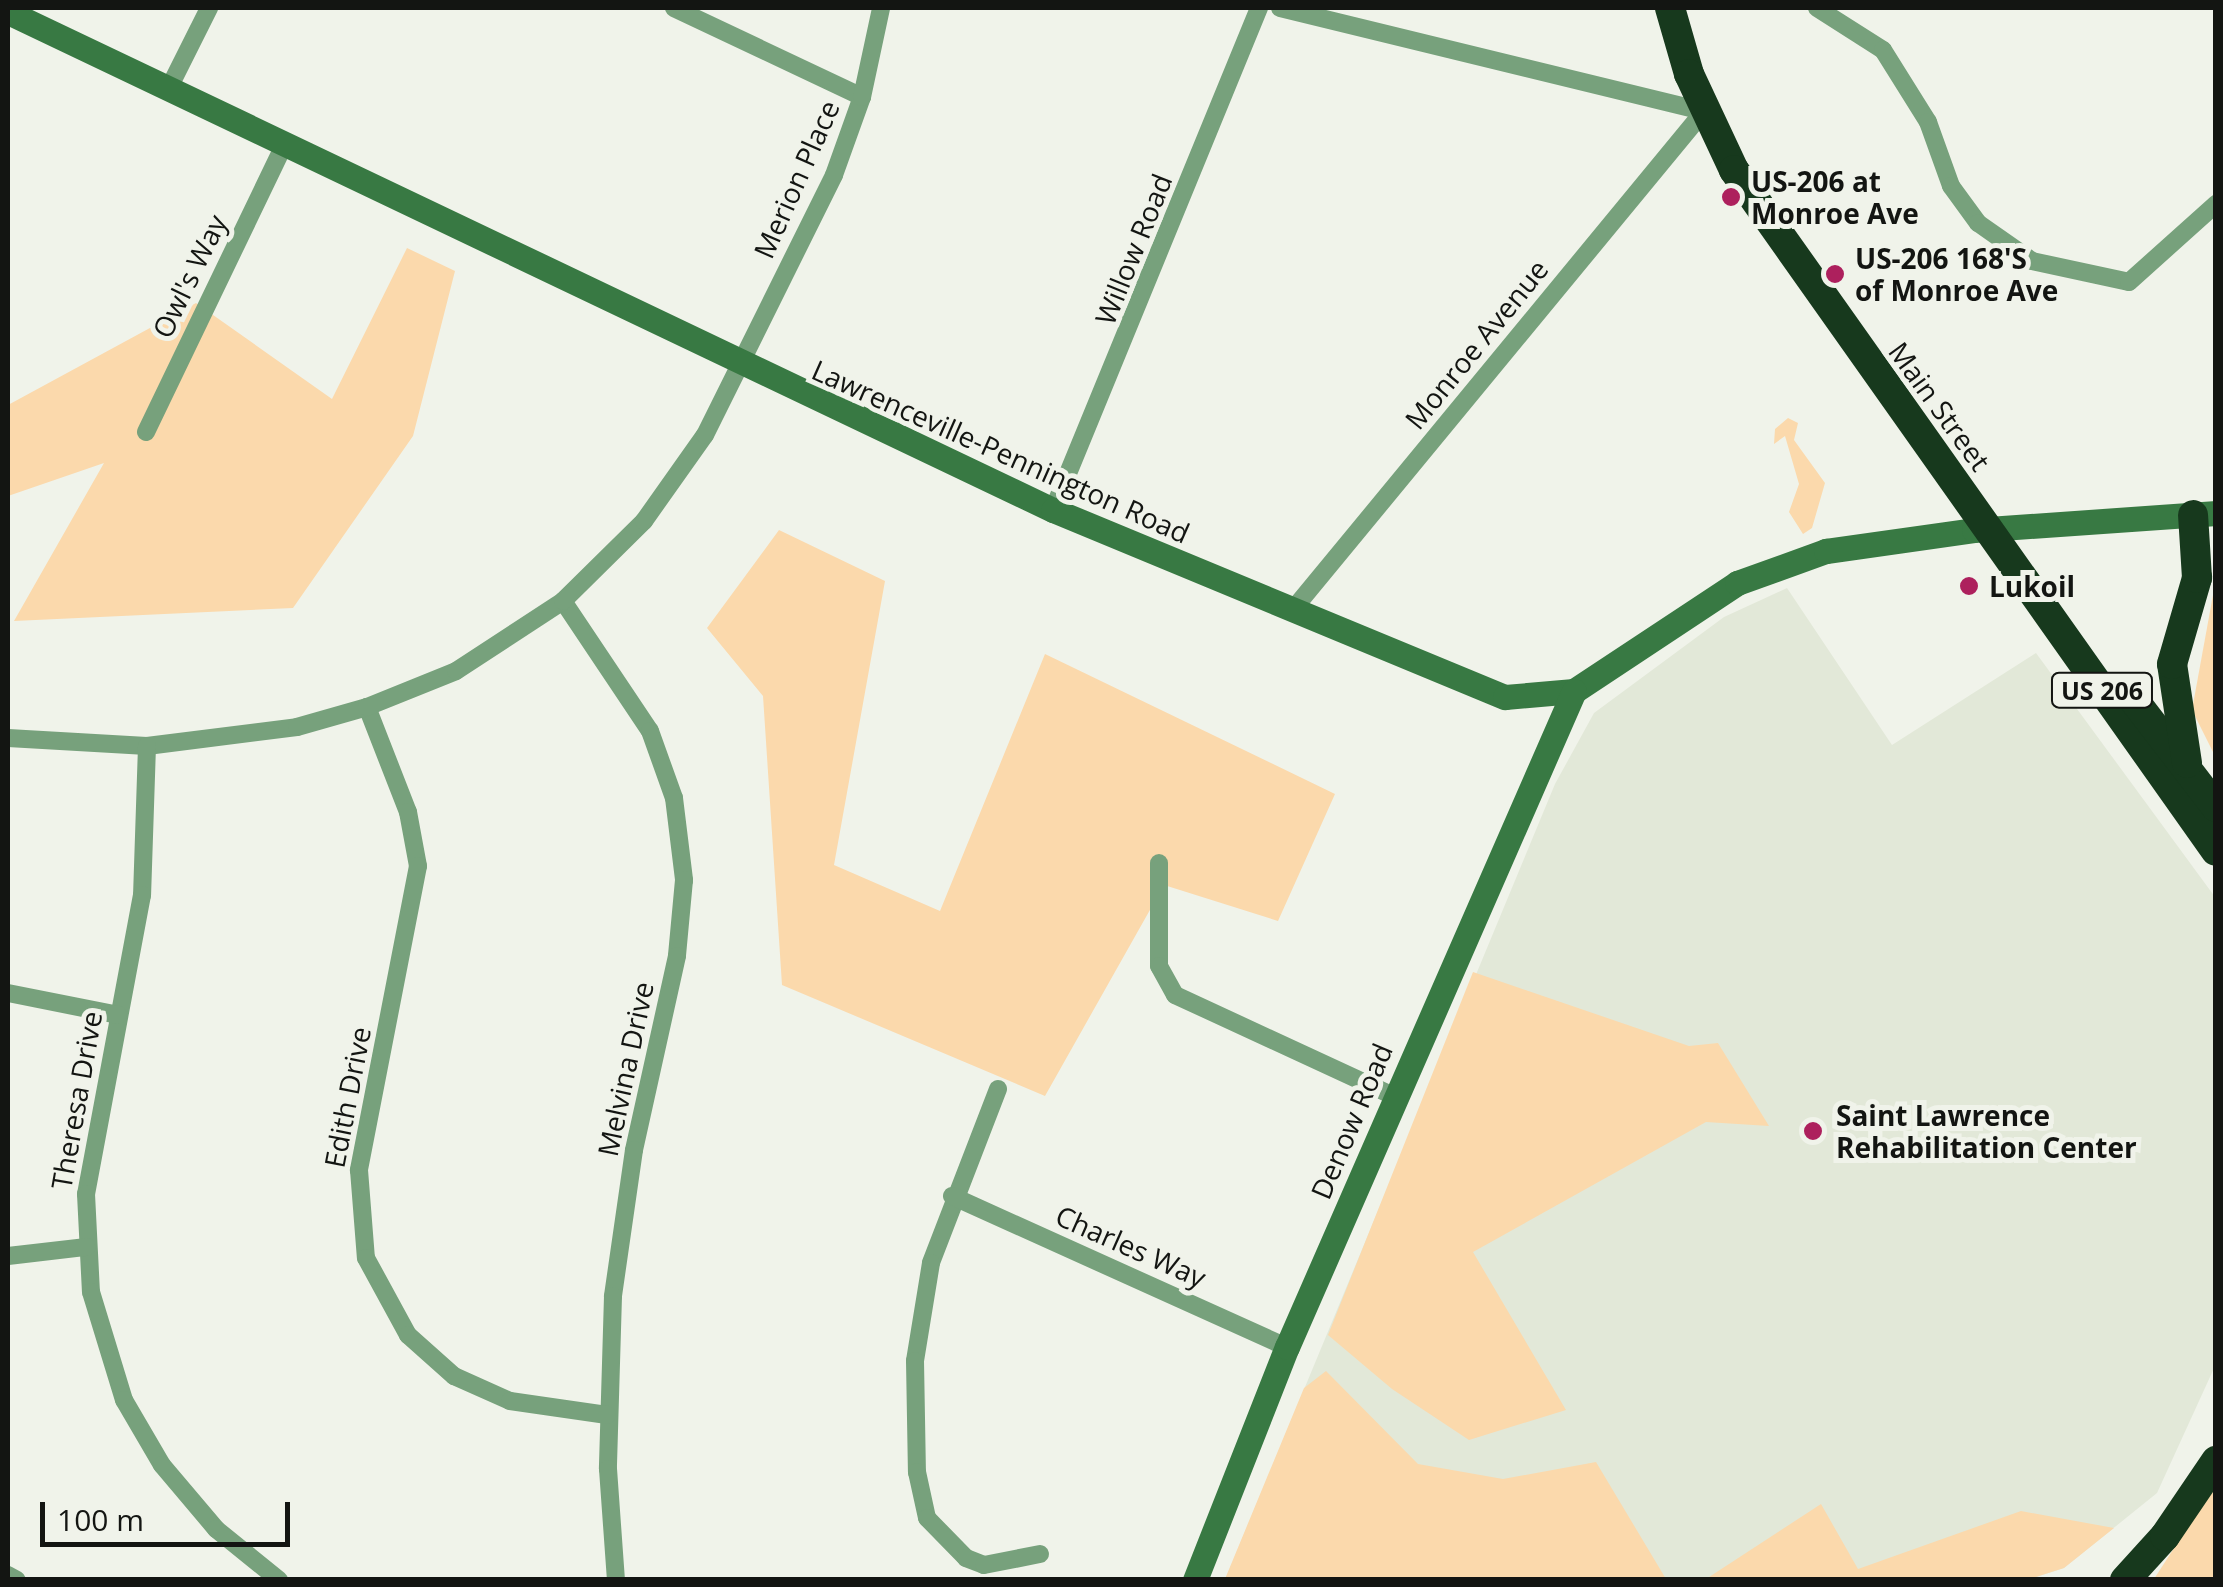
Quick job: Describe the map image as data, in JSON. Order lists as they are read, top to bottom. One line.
{"streets":{"highway":["Main Street","US 206"],"street":["Merion Place","Willow Road","Owl's Way","Monroe Avenue","Lawrenceville-Pennington Road","Melvina Drive","Edith Drive","Theresa Drive","Denow Road","Charles Way"]},"crossings":[["Merion Place","Lawrenceville-Pennington Road"],["Merion Place","Melvina Drive"],["Merion Place","Edith Drive"],["Merion Place","Theresa Drive"],["Willow Road","Lawrenceville-Pennington Road"],["Owl's Way","Lawrenceville-Pennington Road"],["Monroe Avenue","Main Street"],["Monroe Avenue","Lawrenceville-Pennington Road"],["Main Street","Lawrenceville-Pennington Road"],["Main Street","US 206"],["Lawrenceville-Pennington Road","US 206"],["Lawrenceville-Pennington Road","Denow Road"],["Melvina Drive","Edith Drive"],["Denow Road","Charles Way"]],"places":["US-206 at Monroe Ave","US-206 168'S of Monroe Ave","Lukoil","Saint Lawrence Rehabilitation Center"],"scale_bar":"100 m"}
